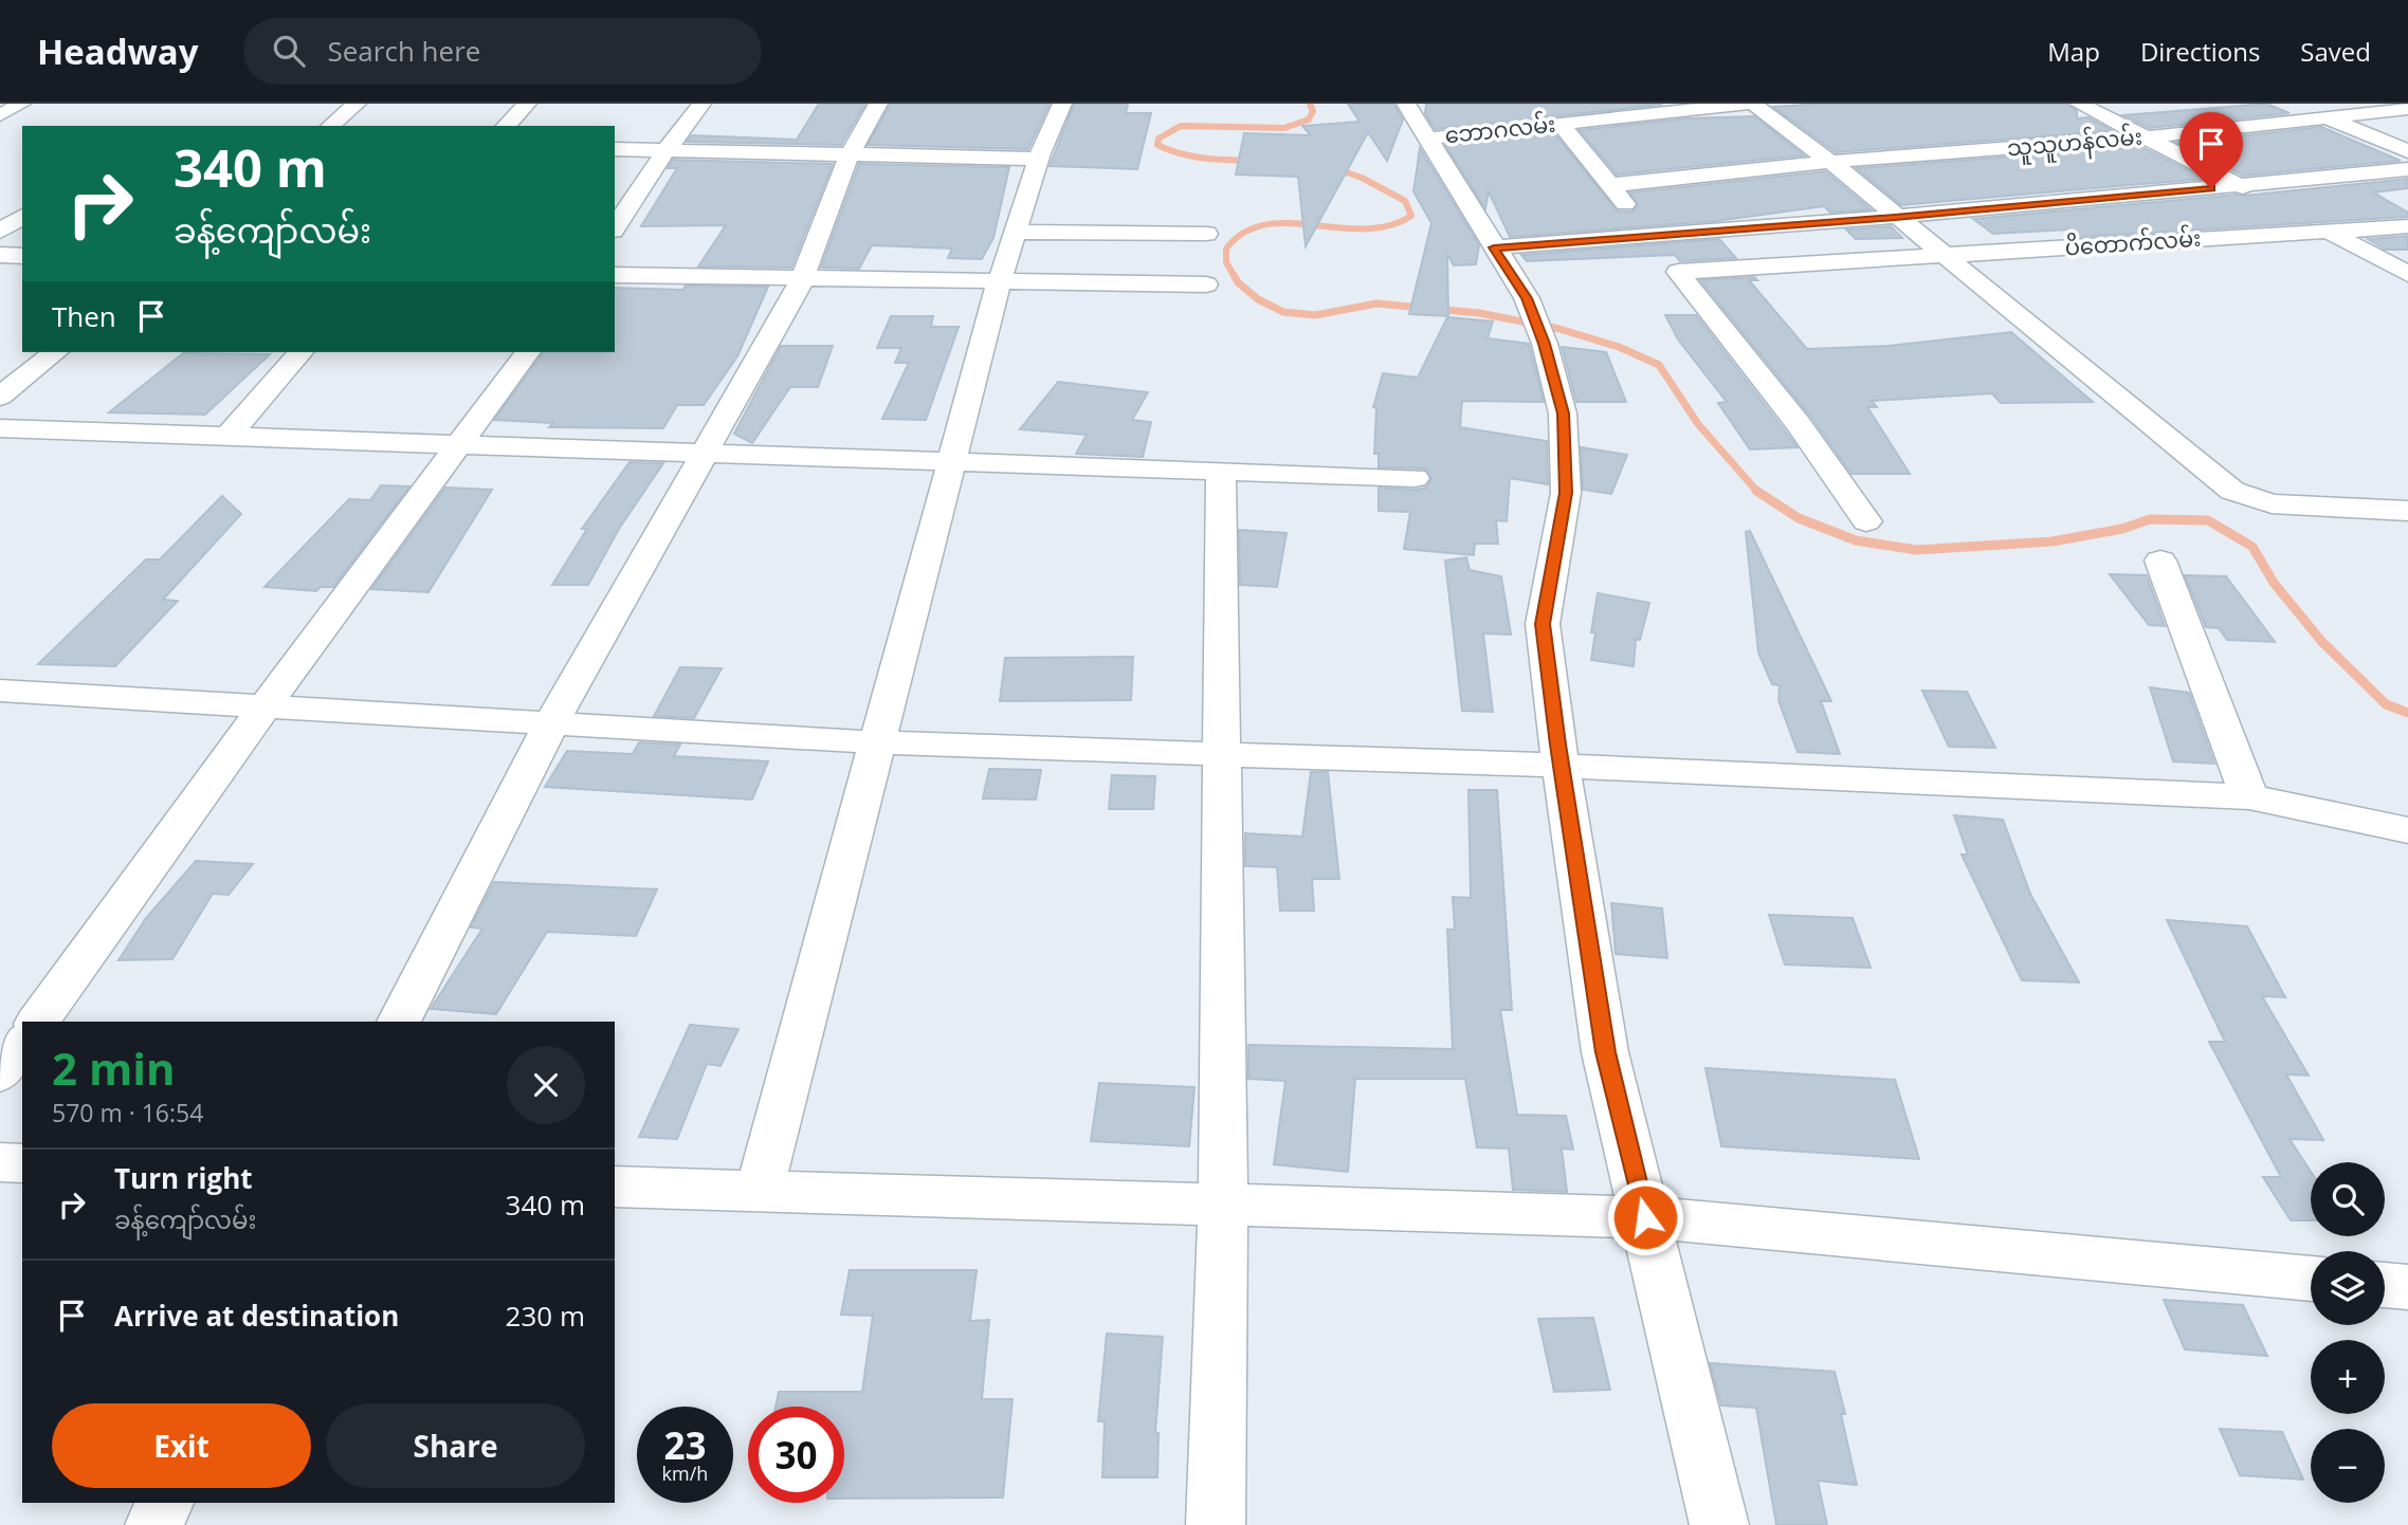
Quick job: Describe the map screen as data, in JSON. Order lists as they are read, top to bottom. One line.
{"streets":{"street":["ဘောဂလမ်း","သူသူဟန်လမ်း","ပိတောက်လမ်း"]},"page":{"header":"Headway","search":"Search here","nav":["Map","Directions","Saved"],"turn":["340 m","ခန့်ကျော်လမ်း"],"then":"Then","heading":["2 min","570 m · 16:54"],"list":[{"name":"Turn right","note":"ခန့်ကျော်လမ်း","value":"340 m"},{"name":"Arrive at destination","value":"230 m"}],"map_buttons":["+","−"],"buttons":["Exit","Share"],"speed":"23 km/h","limit":"30"}}
